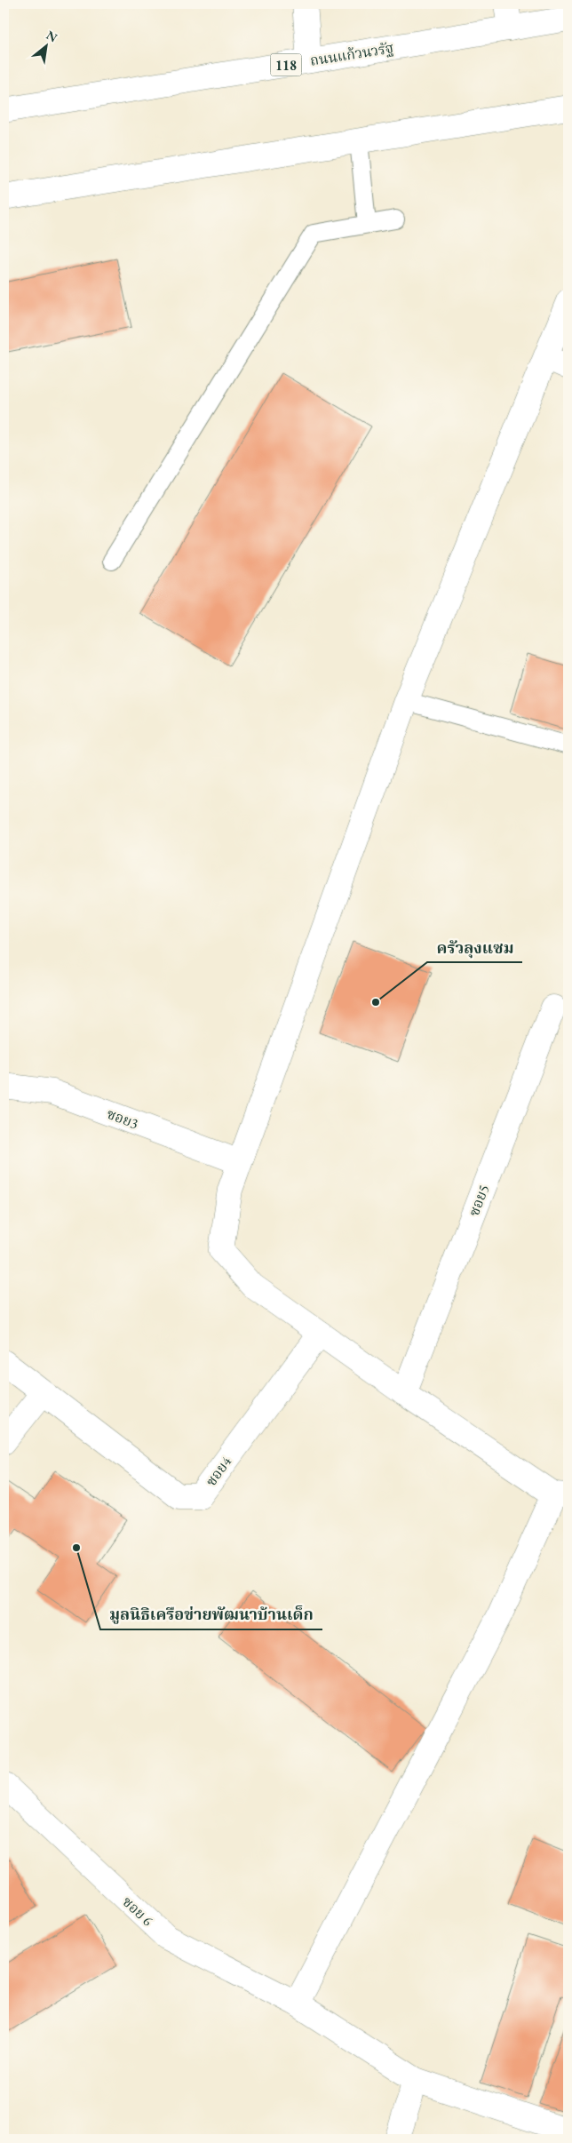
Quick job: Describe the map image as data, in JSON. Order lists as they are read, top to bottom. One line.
{"streets":{"street":["ถนนแก้วนวรัฐ","118","ซอย3","ซอย5","ซอย4","ซอย 6"]},"places":["ครัวลุงแซม","มูลนิธิเครือข่ายพัฒนาบ้านเด็ก"],"north":"top right"}
